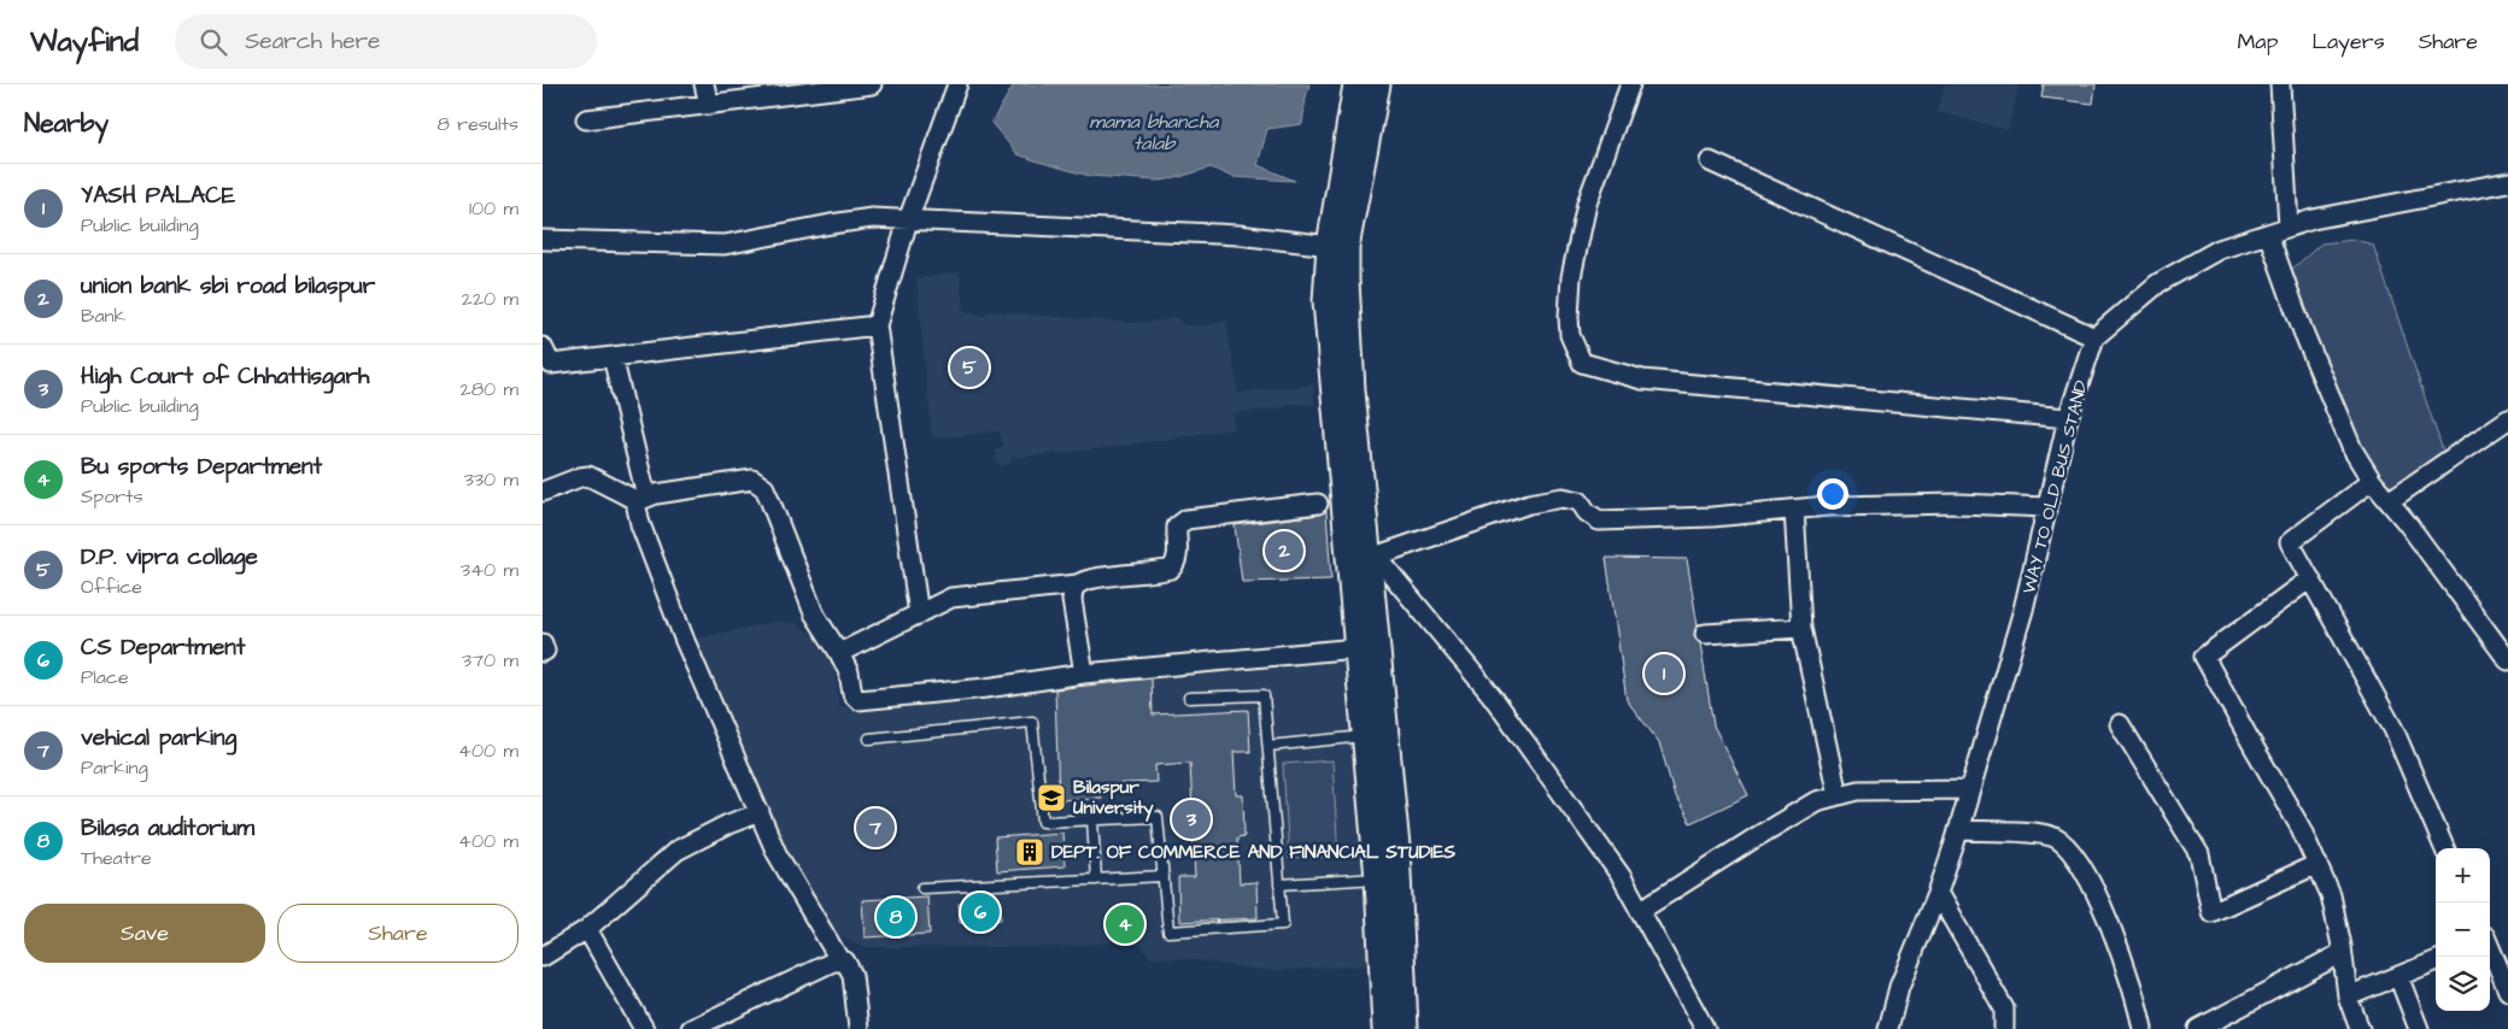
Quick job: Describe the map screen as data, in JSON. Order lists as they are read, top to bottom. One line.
{"streets":{"street":["WAY TO OLD BUS STAND"]},"water":["mama bhancha talab"],"places":{"school or university":["Bilaspur University"],"building":["DEPT. OF COMMERCE AND FINANCIAL STUDIES"]},"page":{"header":"Wayfind","search":"Search here","nav":["Map","Layers","Share"],"heading":["Nearby","8 results"],"list":[{"mark":"1","name":"YASH PALACE","note":"Public building","value":"100 m"},{"mark":"2","name":"union bank sbi road bilaspur","note":"Bank","value":"220 m"},{"mark":"3","name":"High Court of Chhattisgarh","note":"Public building","value":"280 m"},{"mark":"4","name":"Bu sports Department","note":"Sports","value":"330 m"},{"mark":"5","name":"D.P. vipra collage","note":"Office","value":"340 m"},{"mark":"6","name":"CS Department","note":"Place","value":"370 m"},{"mark":"7","name":"vehical parking","note":"Parking","value":"400 m"},{"mark":"8","name":"Bilasa auditorium","note":"Theatre","value":"400 m"}],"pins":["5","2","1","3","7","6","8","4"],"map_buttons":["+","−"],"buttons":["Save","Share"]}}
